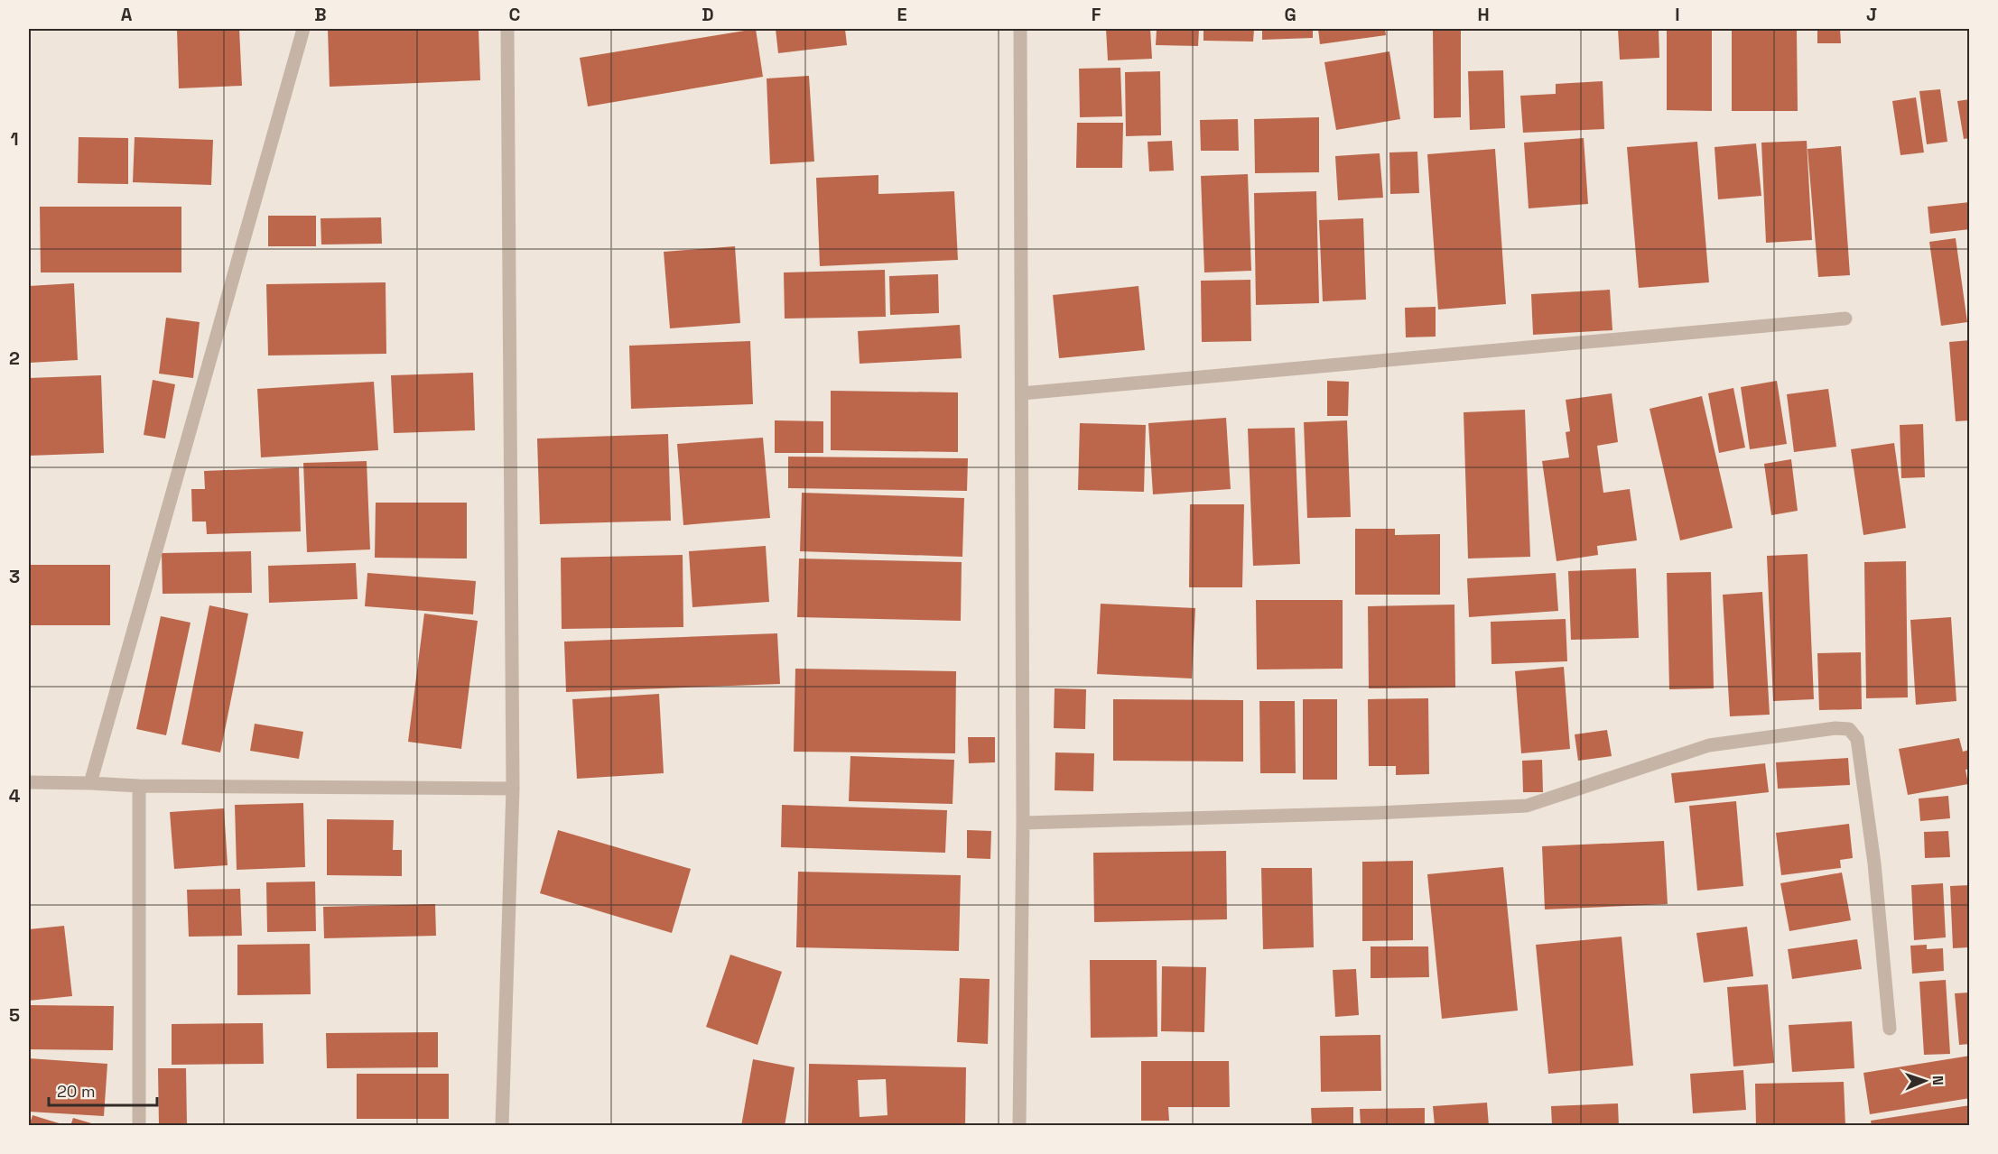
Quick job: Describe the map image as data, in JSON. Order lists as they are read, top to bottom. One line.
{"scale_bar":"20 m","north":"right","grid":{"columns":["A","B","C","D","E","F","G","H","I","J"],"rows":["1","2","3","4","5"]}}
